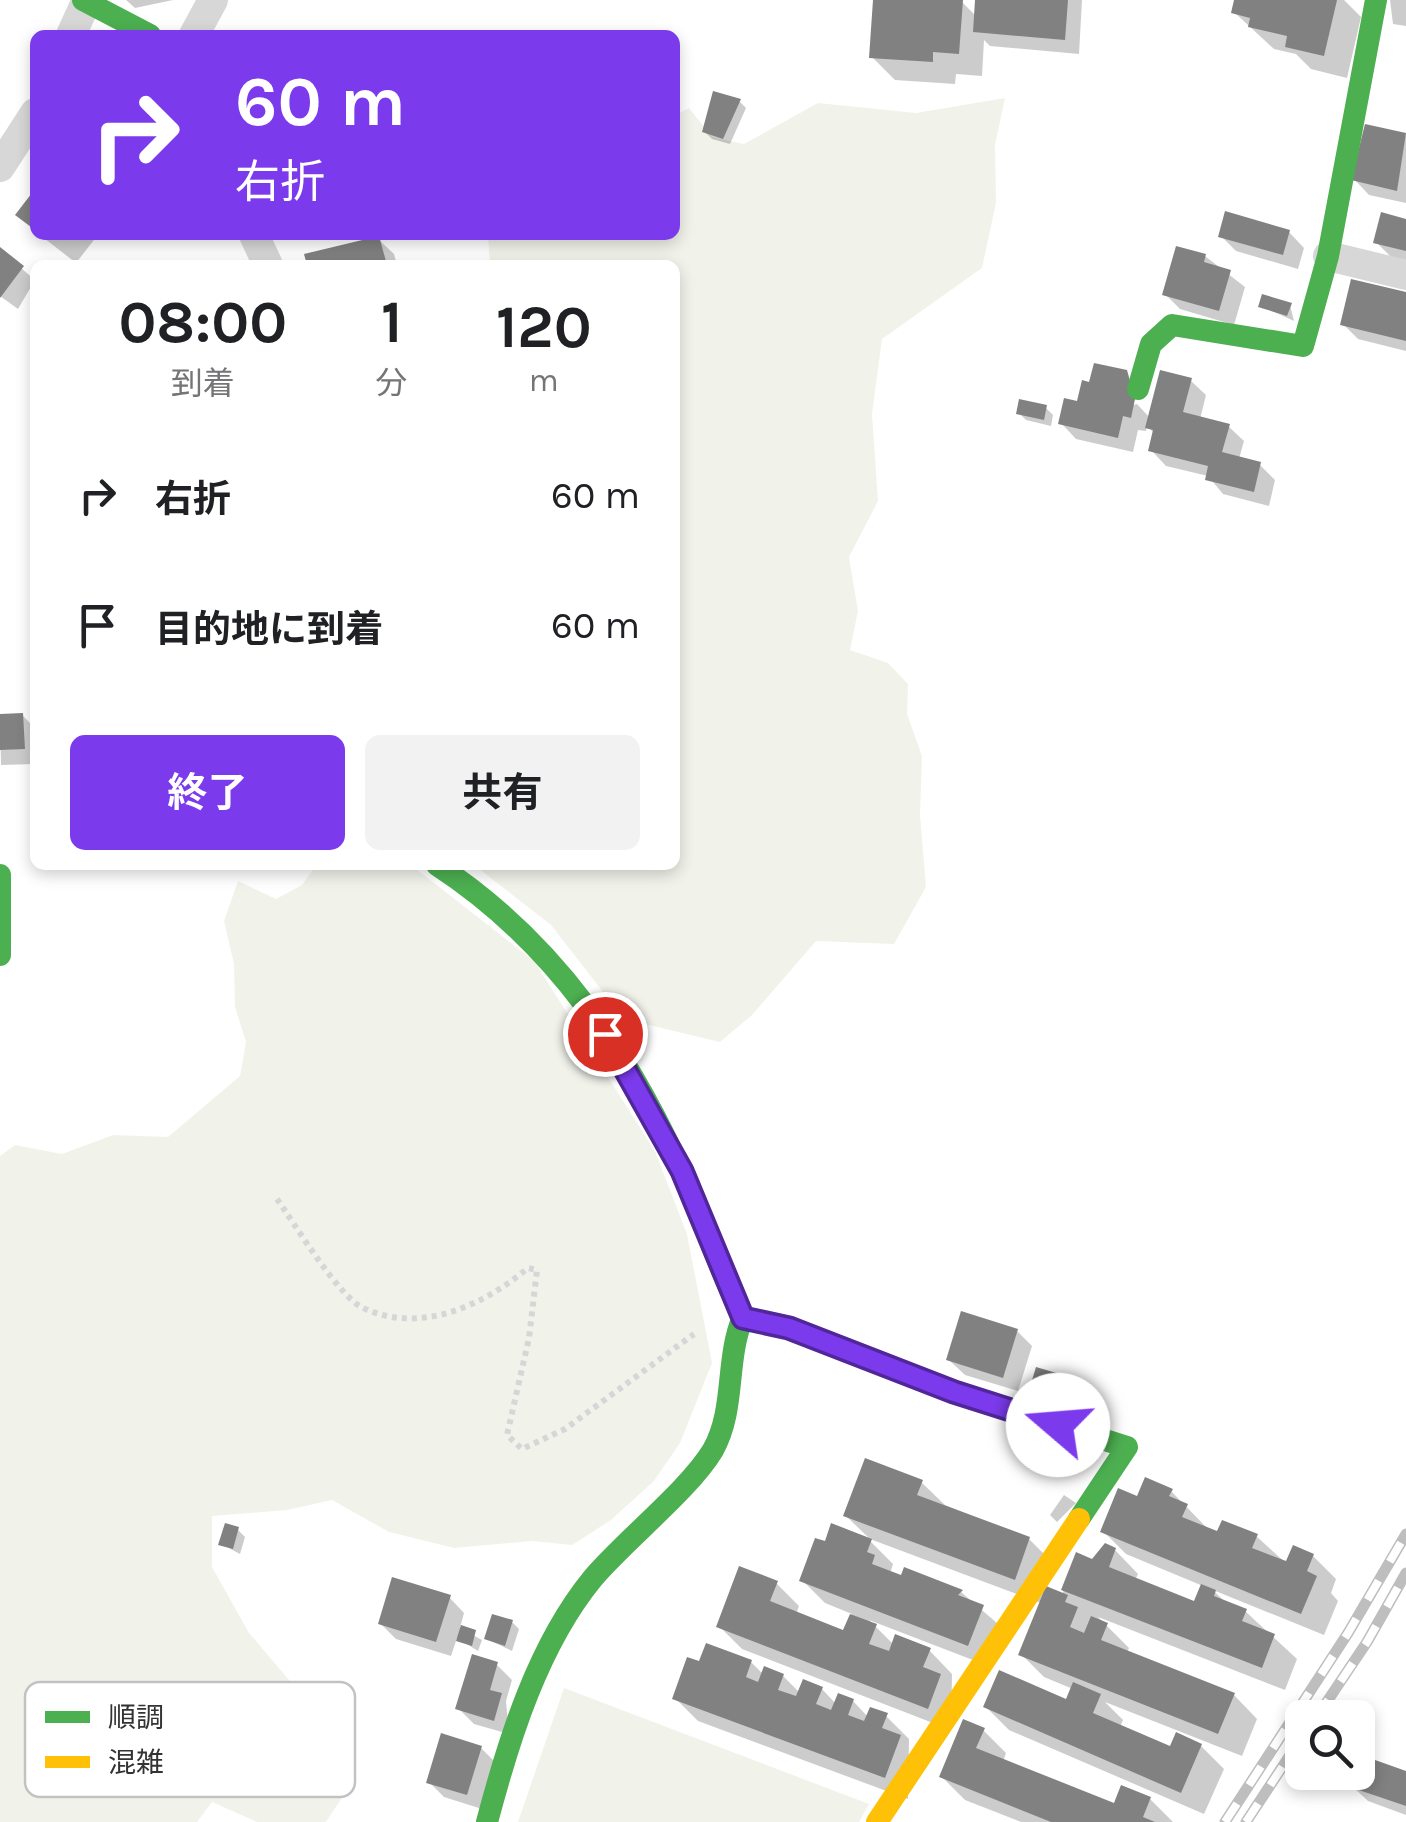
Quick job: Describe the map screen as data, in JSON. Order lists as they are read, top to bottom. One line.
{"legend":["順調","混雑"],"page":{"turn":["60 m","右折"],"eta":["08:00","到着","1","分","120","m"],"list":[{"name":"右折","value":"60 m"},{"name":"目的地に到着","value":"60 m"}],"buttons":["終了","共有"]}}
